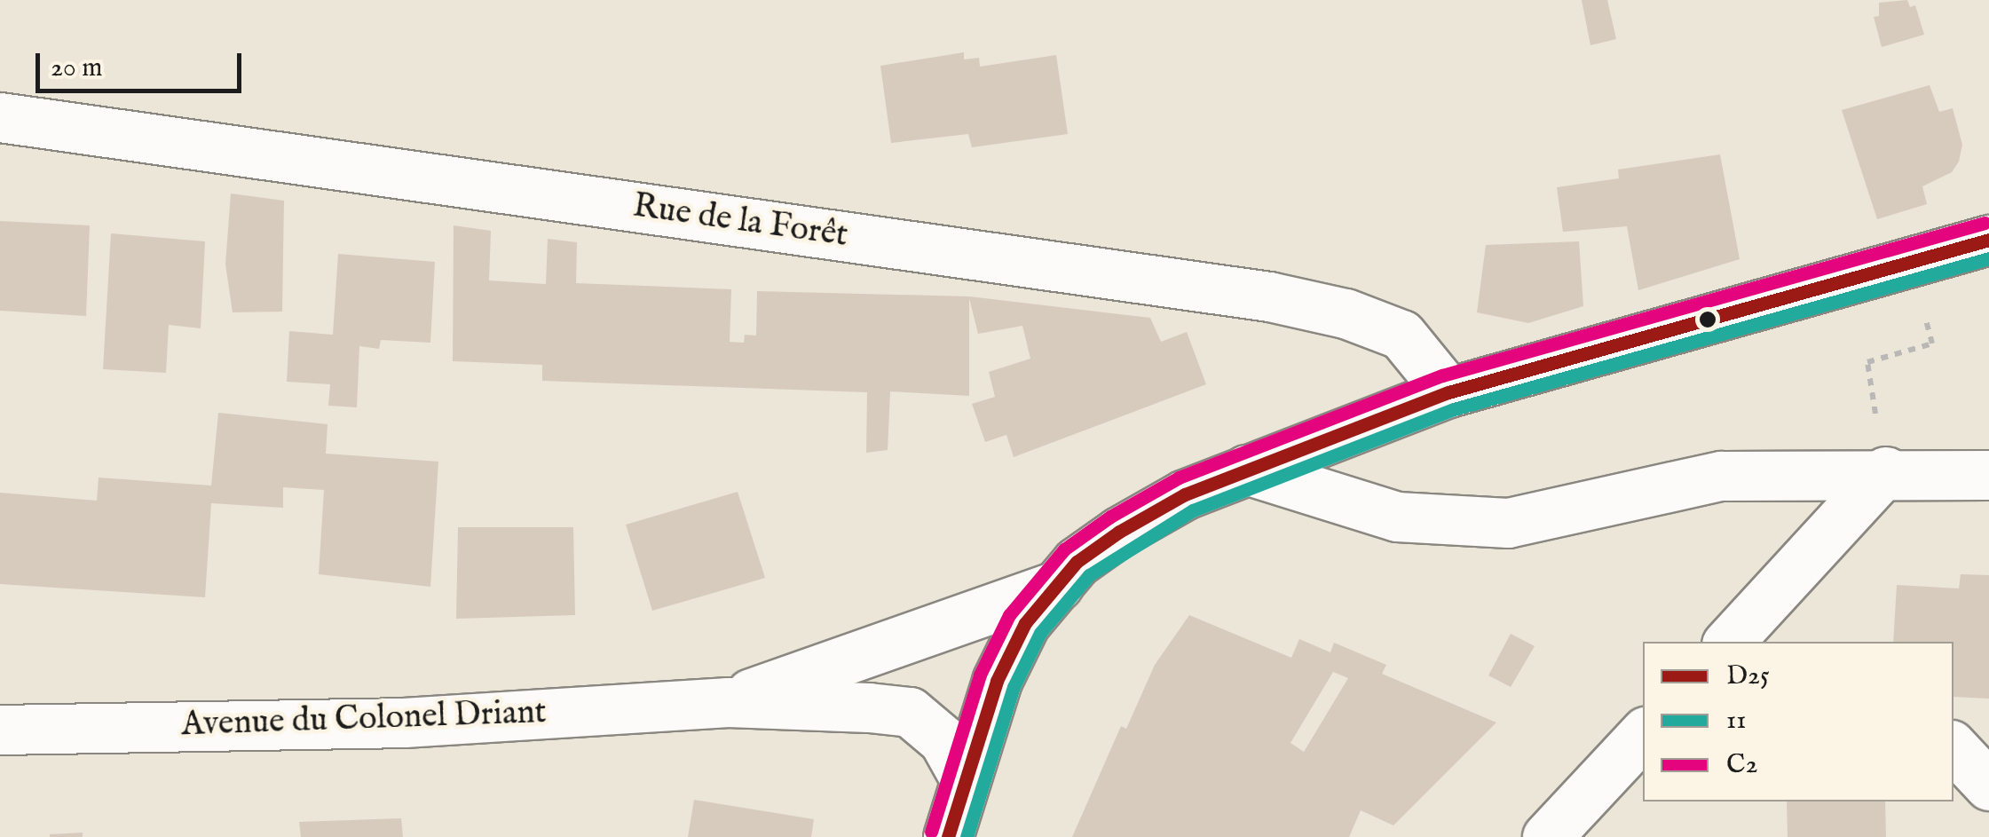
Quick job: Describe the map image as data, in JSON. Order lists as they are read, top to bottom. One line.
{"streets":{"street":["Rue de la Forêt","Avenue du Colonel Driant"]},"lines":["transit line C2","transit line D25","transit line 11"],"legend":["D25","11","C2"],"scale_bar":"20 m"}
